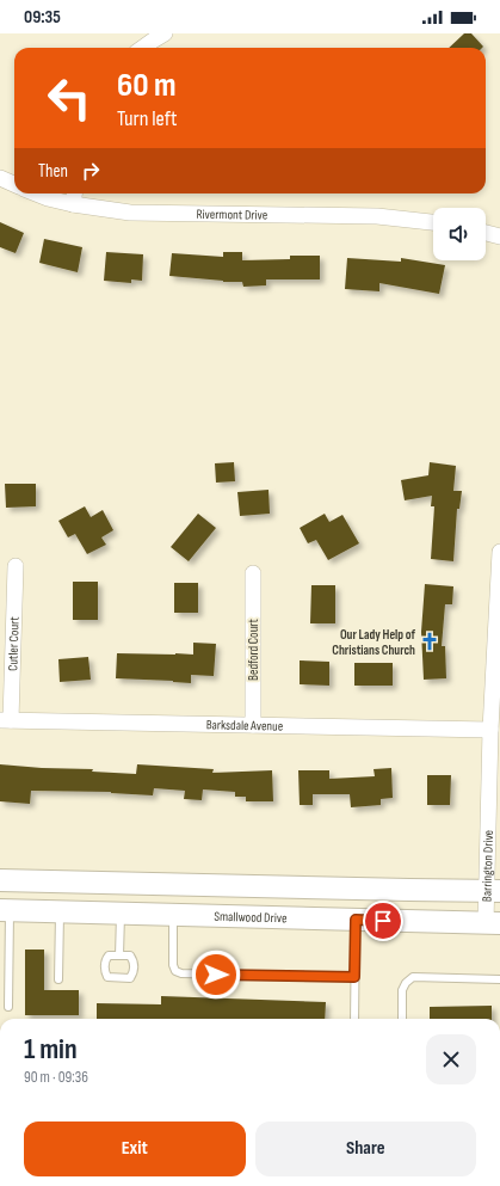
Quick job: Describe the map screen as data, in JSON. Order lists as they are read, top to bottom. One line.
{"streets":{"main road":["Smallwood Drive"],"street":["Rivermont Drive","Cutler Court","Bedford Court","Barksdale Avenue","Barrington Drive"]},"crossings":[["Cutler Court","Barksdale Avenue"],["Bedford Court","Barksdale Avenue"],["Barksdale Avenue","Barrington Drive"],["Barrington Drive","Smallwood Drive"]],"places":{"church":["Our Lady Help of Christians Church"]},"page":{"status":"09:35","turn":["60 m","Turn left"],"then":"Then","heading":["1 min","90 m · 09:36"],"buttons":["Exit","Share"]}}
